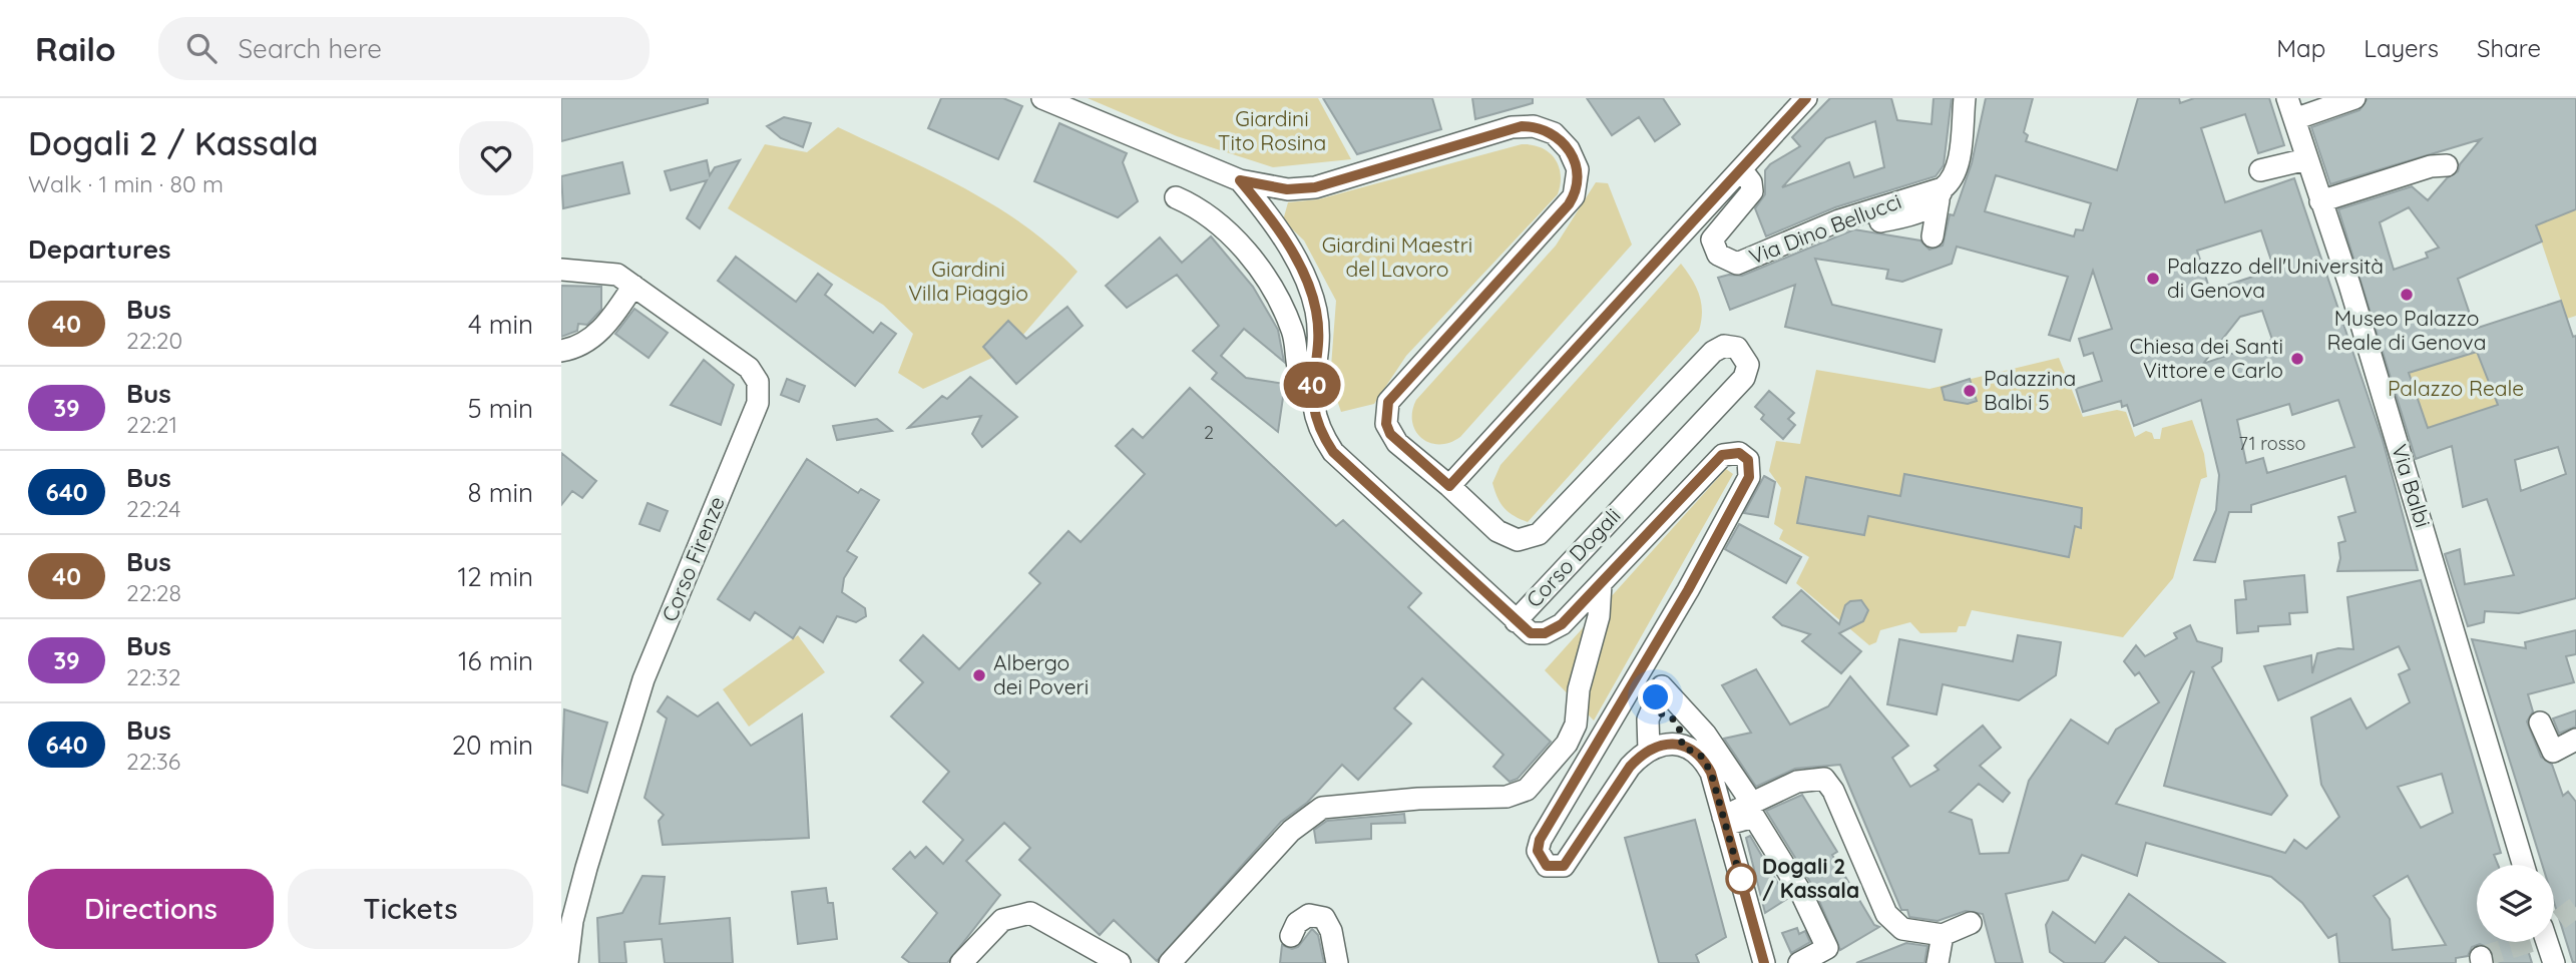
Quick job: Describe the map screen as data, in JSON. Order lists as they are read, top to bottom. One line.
{"streets":{"street":["Via Dino Bellucci","Via Balbi","Corso Dogali","Corso Firenze"]},"parks":["Giardini Tito Rosina","Giardini Maestri del Lavoro","Giardini Villa Piaggio","Palazzo Reale"],"places":["Palazzo dell'Università di Genova","Museo Palazzo Reale di Genova","Chiesa dei Santi Vittore e Carlo","Palazzina Balbi 5","Albergo dei Poveri","Dogali 2 / Kassala"],"lines":["bus line 40"],"house_numbers":["2","71 rosso"],"page":{"header":"Railo","search":"Search here","nav":["Map","Layers","Share"],"heading":[["Dogali 2 / Kassala","Walk · 1 min · 80 m"],"Departures"],"on_map":"40","list":[{"mark":"40","name":"Bus","note":"22:20","value":"4 min"},{"mark":"39","name":"Bus","note":"22:21","value":"5 min"},{"mark":"640","name":"Bus","note":"22:24","value":"8 min"},{"mark":"40","name":"Bus","note":"22:28","value":"12 min"},{"mark":"39","name":"Bus","note":"22:32","value":"16 min"},{"mark":"640","name":"Bus","note":"22:36","value":"20 min"}],"buttons":["Directions","Tickets"]}}
